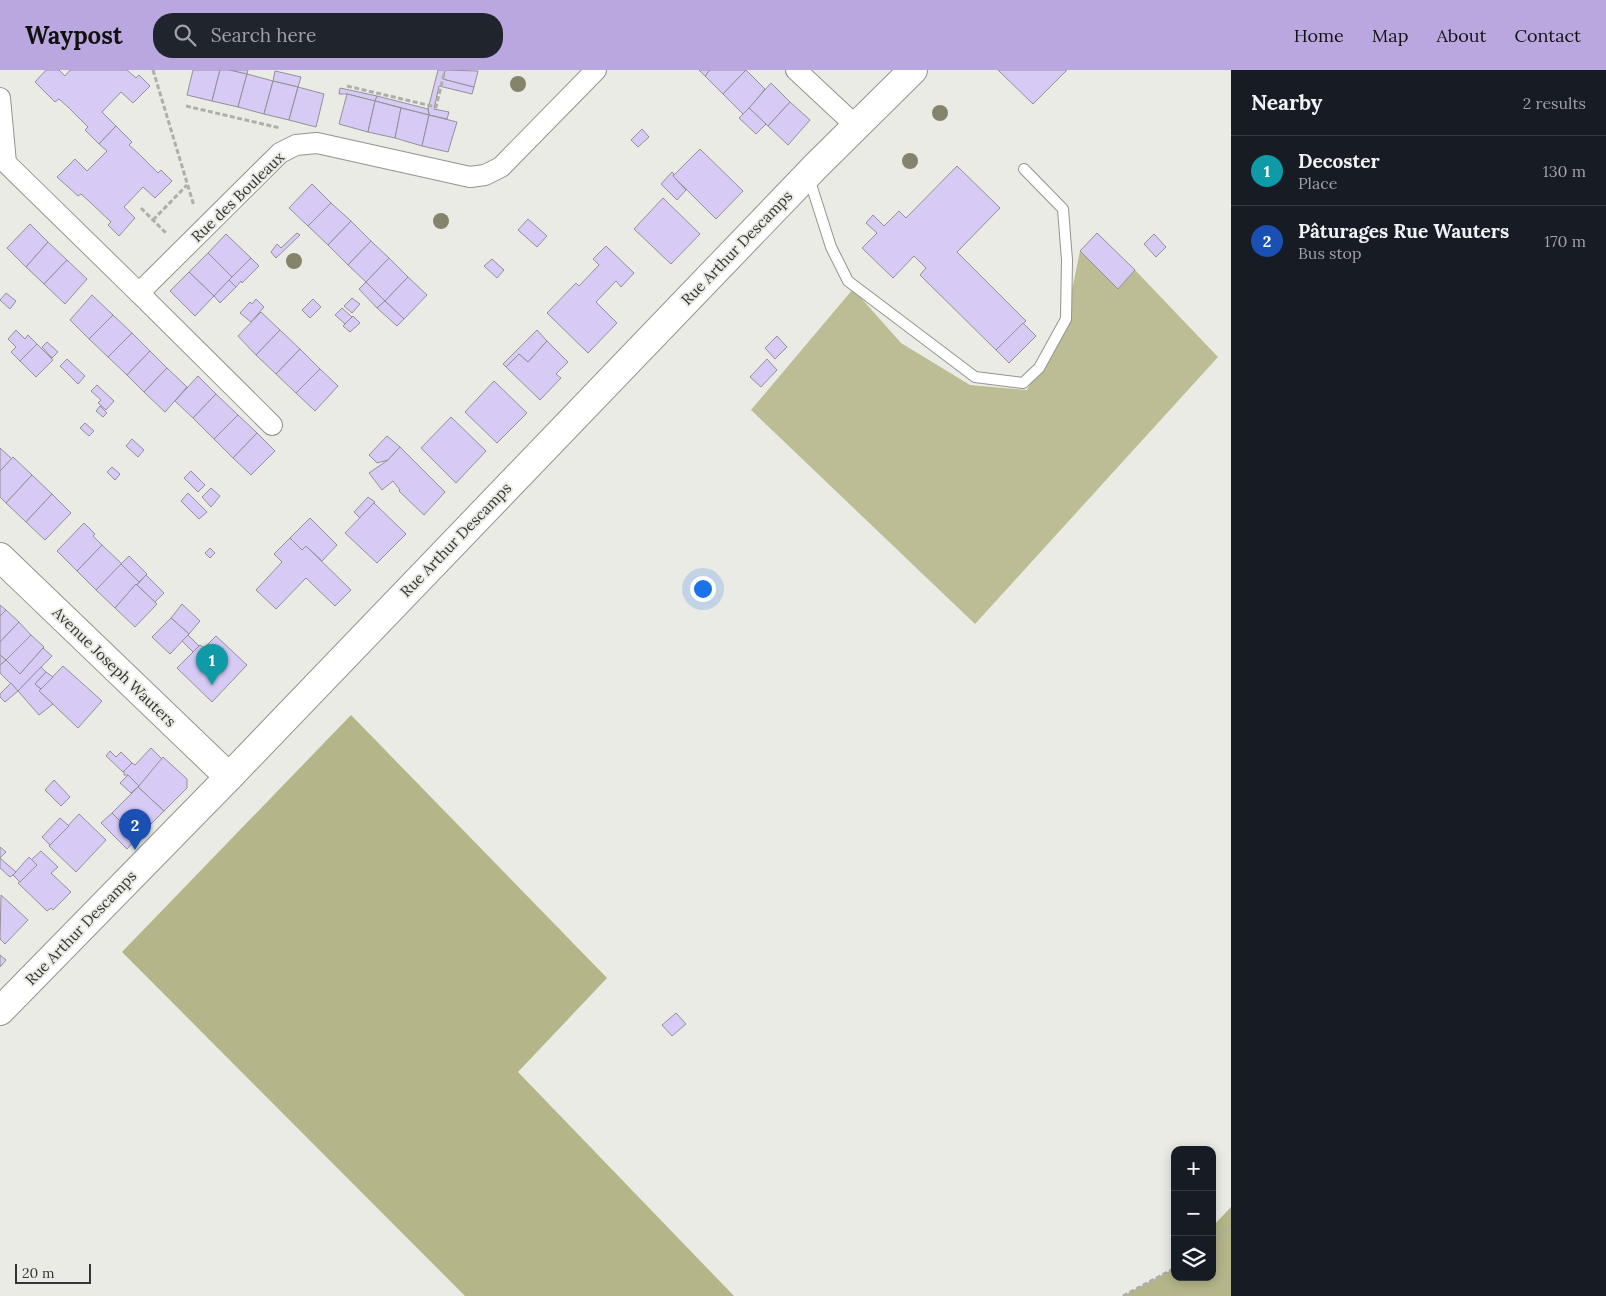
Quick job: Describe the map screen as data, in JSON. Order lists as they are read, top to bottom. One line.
{"streets":{"street":["Rue des Bouleaux","Rue Arthur Descamps","Avenue Joseph Wauters"]},"crossings":[["Rue Arthur Descamps","Avenue Joseph Wauters"]],"scale_bar":"20 m","page":{"header":"Waypost","search":"Search here","nav":["Home","Map","About","Contact"],"heading":["Nearby","2 results"],"list":[{"mark":"1","name":"Decoster","note":"Place","value":"130 m"},{"mark":"2","name":"Pâturages Rue Wauters","note":"Bus stop","value":"170 m"}],"pins":["1","2"],"map_buttons":["+","−"],"scale":"20 m"}}
